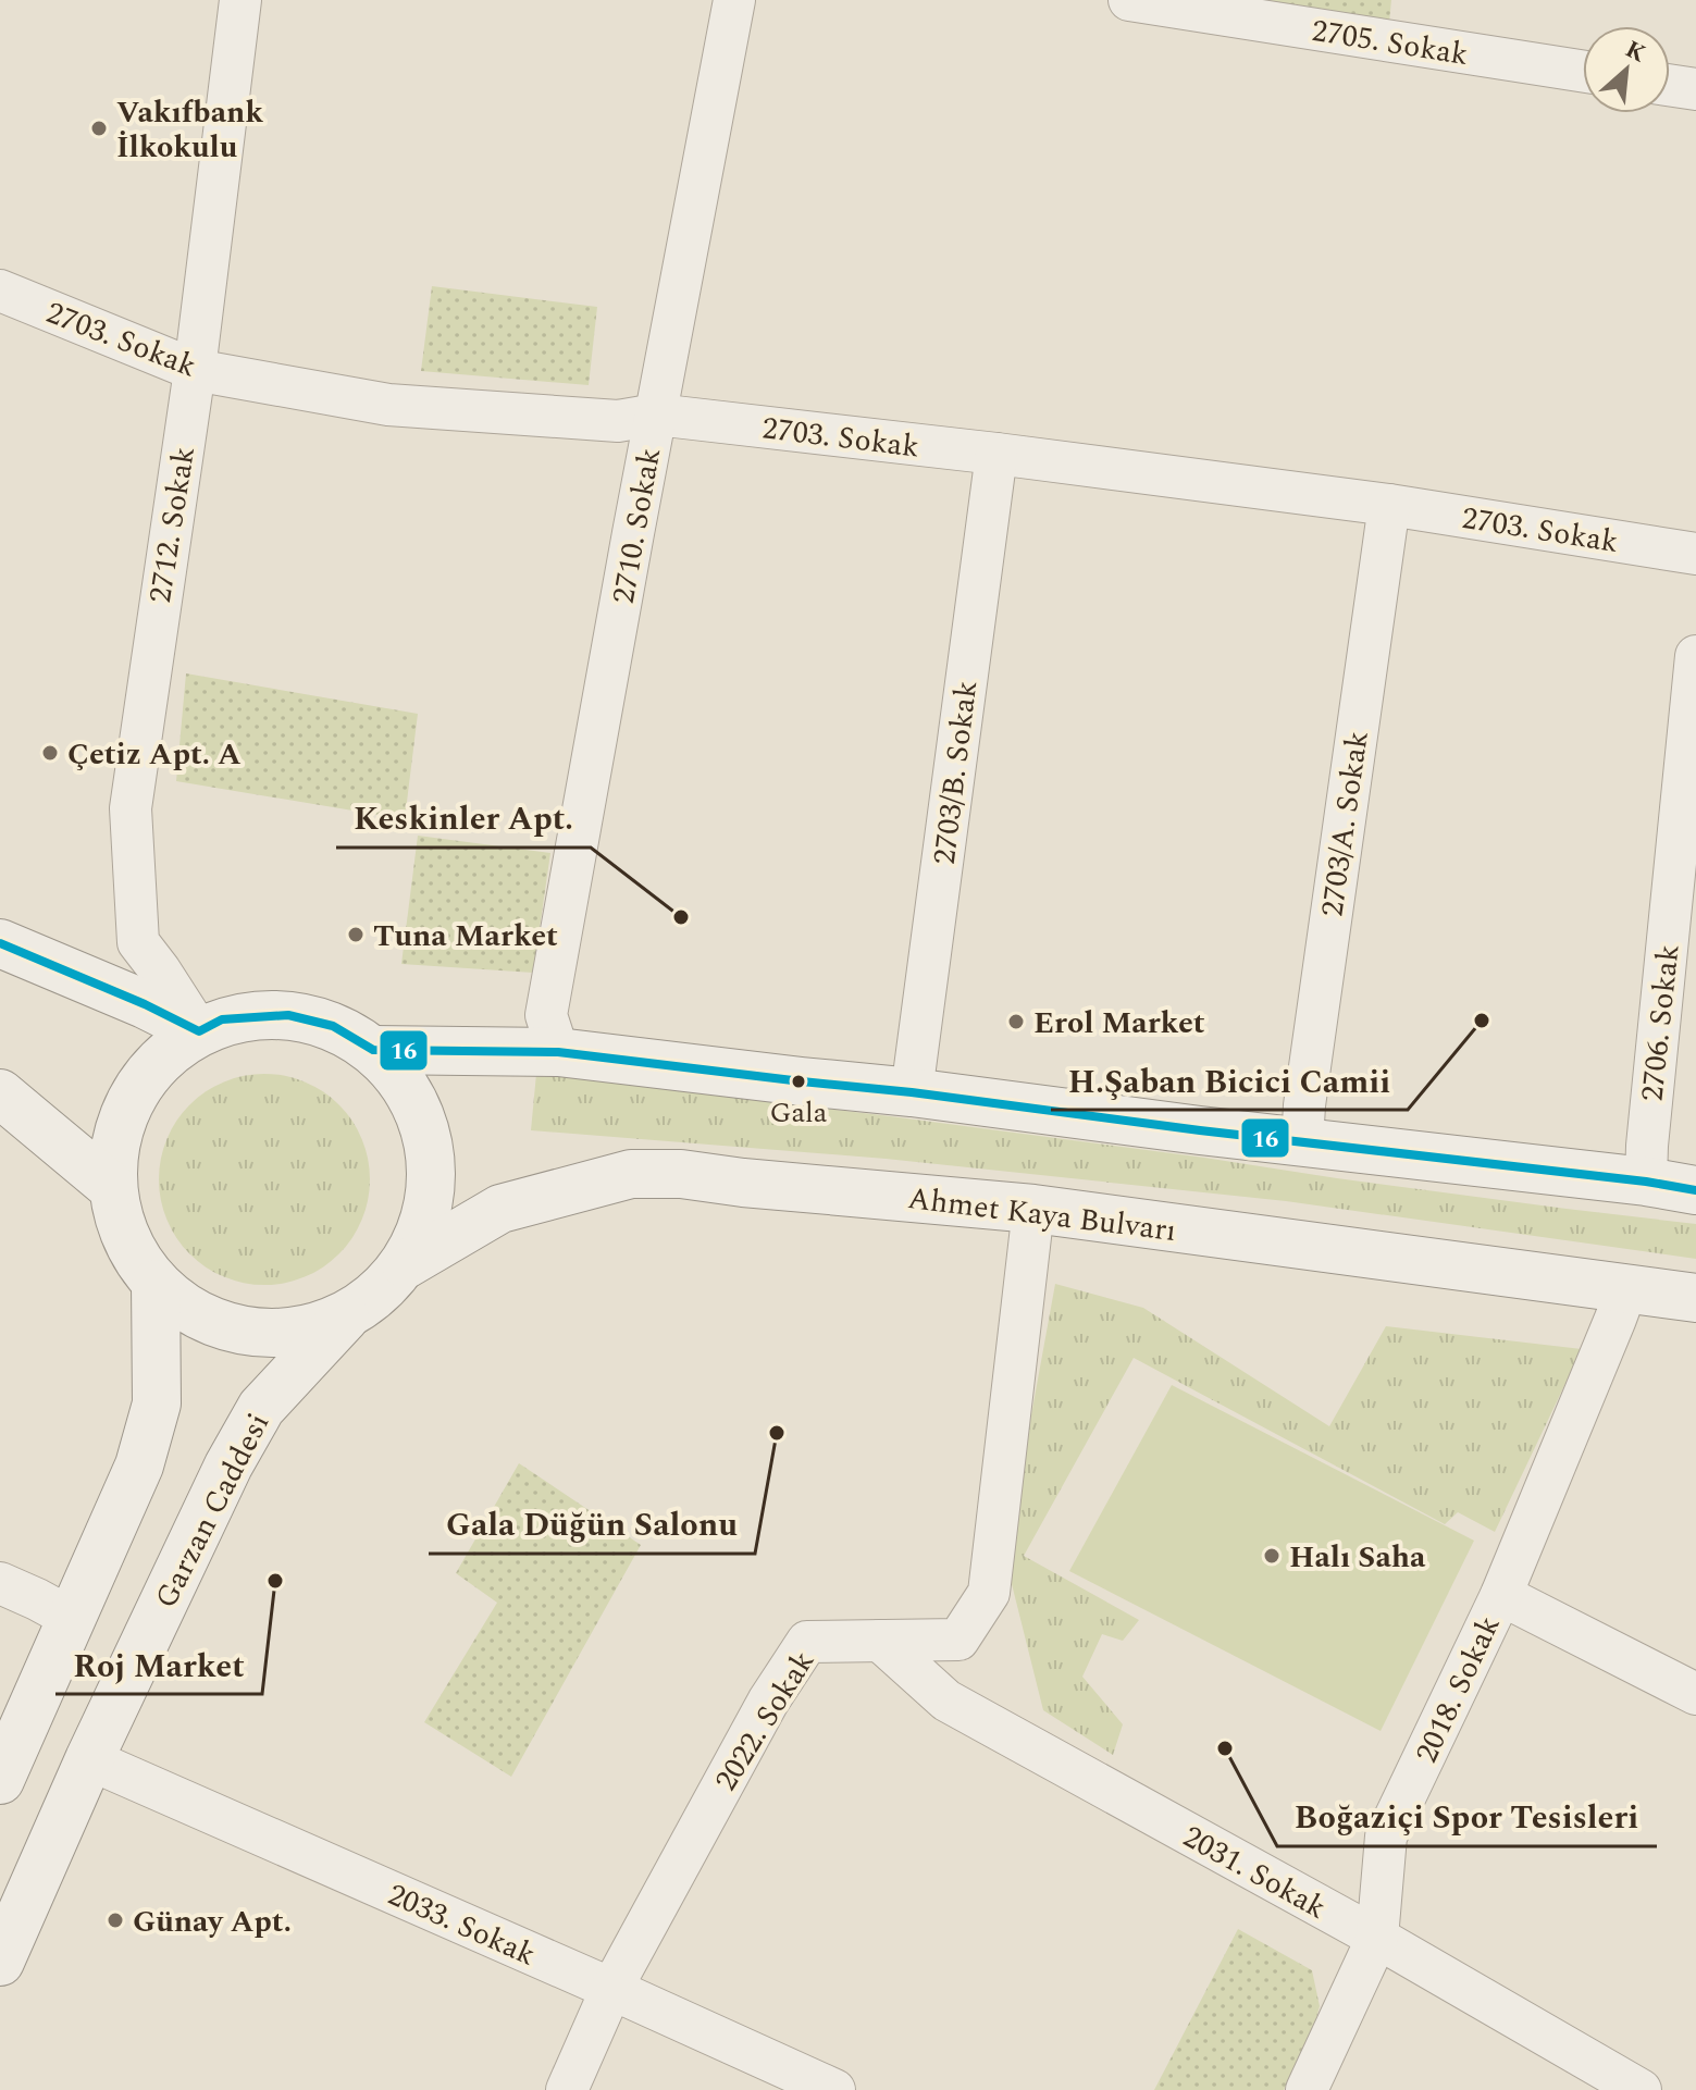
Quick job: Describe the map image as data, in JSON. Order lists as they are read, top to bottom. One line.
{"streets":{"main road":["Ahmet Kaya Bulvarı","Garzan Caddesi"],"street":["2705. Sokak","2703. Sokak","2712. Sokak","2710. Sokak","2703/B. Sokak","2703/A. Sokak","2706. Sokak","2018. Sokak","2022. Sokak","2031. Sokak","2033. Sokak"]},"crossings":[["2703. Sokak","2712. Sokak"],["2703. Sokak","2710. Sokak"],["2703. Sokak","2703/B. Sokak"],["2703. Sokak","2703/A. Sokak"],["Ahmet Kaya Bulvarı","2018. Sokak"],["Ahmet Kaya Bulvarı","2022. Sokak"],["Garzan Caddesi","2033. Sokak"],["2018. Sokak","2031. Sokak"],["2022. Sokak","2031. Sokak"],["2022. Sokak","2033. Sokak"]],"places":["Vakıfbank İlkokulu","Çetiz Apt. A","Keskinler Apt.","Tuna Market","H.Şaban Bicici Camii","Erol Market","Gala","Gala Düğün Salonu","Halı Saha","Roj Market","Boğaziçi Spor Tesisleri","Günay Apt."],"lines":["transit line 16"],"north":"top right"}
